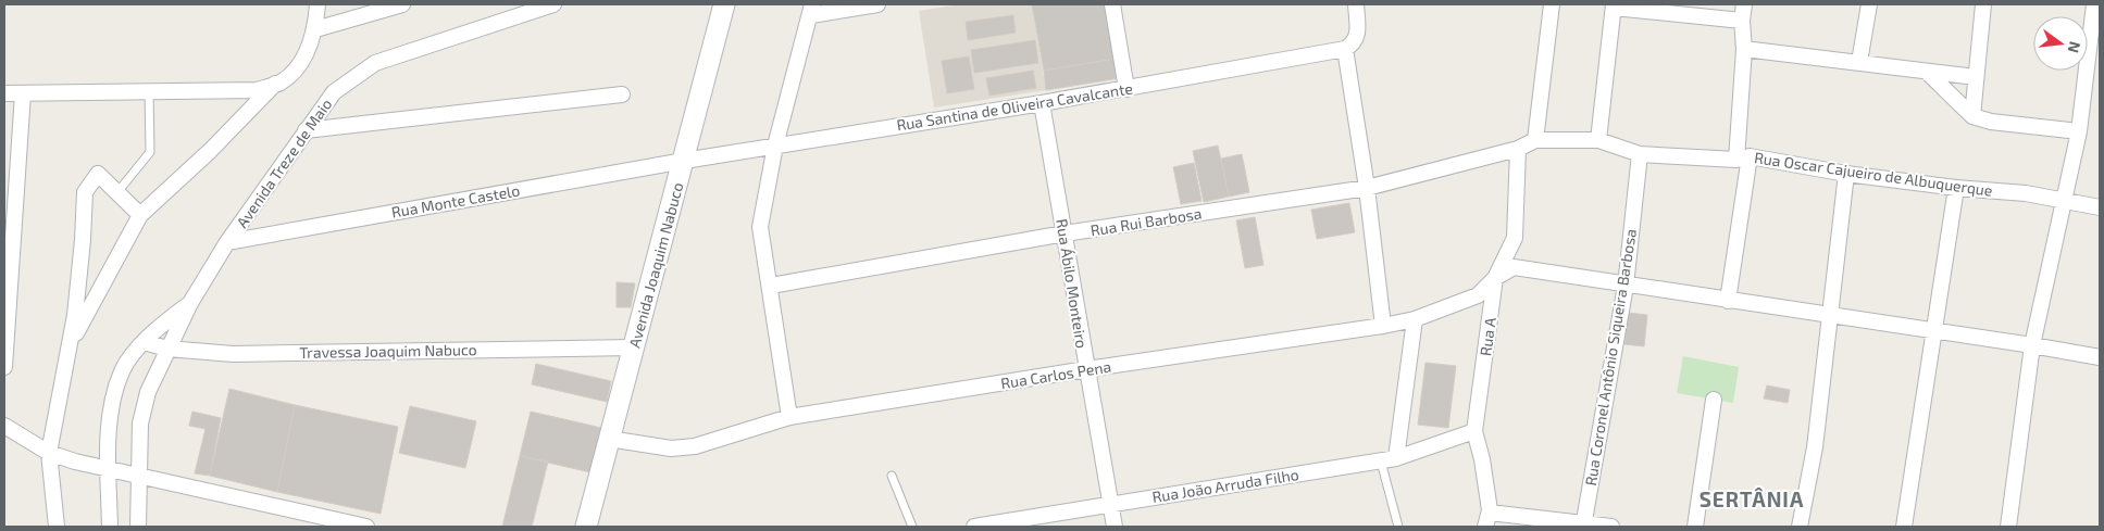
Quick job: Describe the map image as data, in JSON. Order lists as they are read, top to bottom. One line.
{"streets":{"main road":["Avenida Joaquim Nabuco"],"street":["Rua Santina de Oliveira Cavalcante","Avenida Treze de Maio","Rua Oscar Cajueiro de Albuquerque","Rua Monte Castelo","Rua Rui Barbosa","Rua Ábilo Monteiro","Rua A","Travessa Joaquim Nabuco","Rua Coronel Antônio Siqueira Barbosa","Rua Carlos Pena","Rua João Arruda Filho"]},"crossings":[["Rua Santina de Oliveira Cavalcante","Rua Monte Castelo"],["Rua Santina de Oliveira Cavalcante","Avenida Joaquim Nabuco"],["Rua Santina de Oliveira Cavalcante","Rua Ábilo Monteiro"],["Avenida Treze de Maio","Rua Monte Castelo"],["Rua Oscar Cajueiro de Albuquerque","Rua Rui Barbosa"],["Rua Oscar Cajueiro de Albuquerque","Rua A"],["Rua Oscar Cajueiro de Albuquerque","Rua Coronel Antônio Siqueira Barbosa"],["Rua Monte Castelo","Avenida Joaquim Nabuco"],["Rua Rui Barbosa","Rua Ábilo Monteiro"],["Rua Rui Barbosa","Rua A"],["Avenida Joaquim Nabuco","Travessa Joaquim Nabuco"],["Avenida Joaquim Nabuco","Rua Carlos Pena"],["Rua Ábilo Monteiro","Rua Carlos Pena"],["Rua Ábilo Monteiro","Rua João Arruda Filho"],["Rua A","Rua Carlos Pena"],["Rua A","Rua João Arruda Filho"]],"districts":["SERTÂNIA"],"north":"right"}
